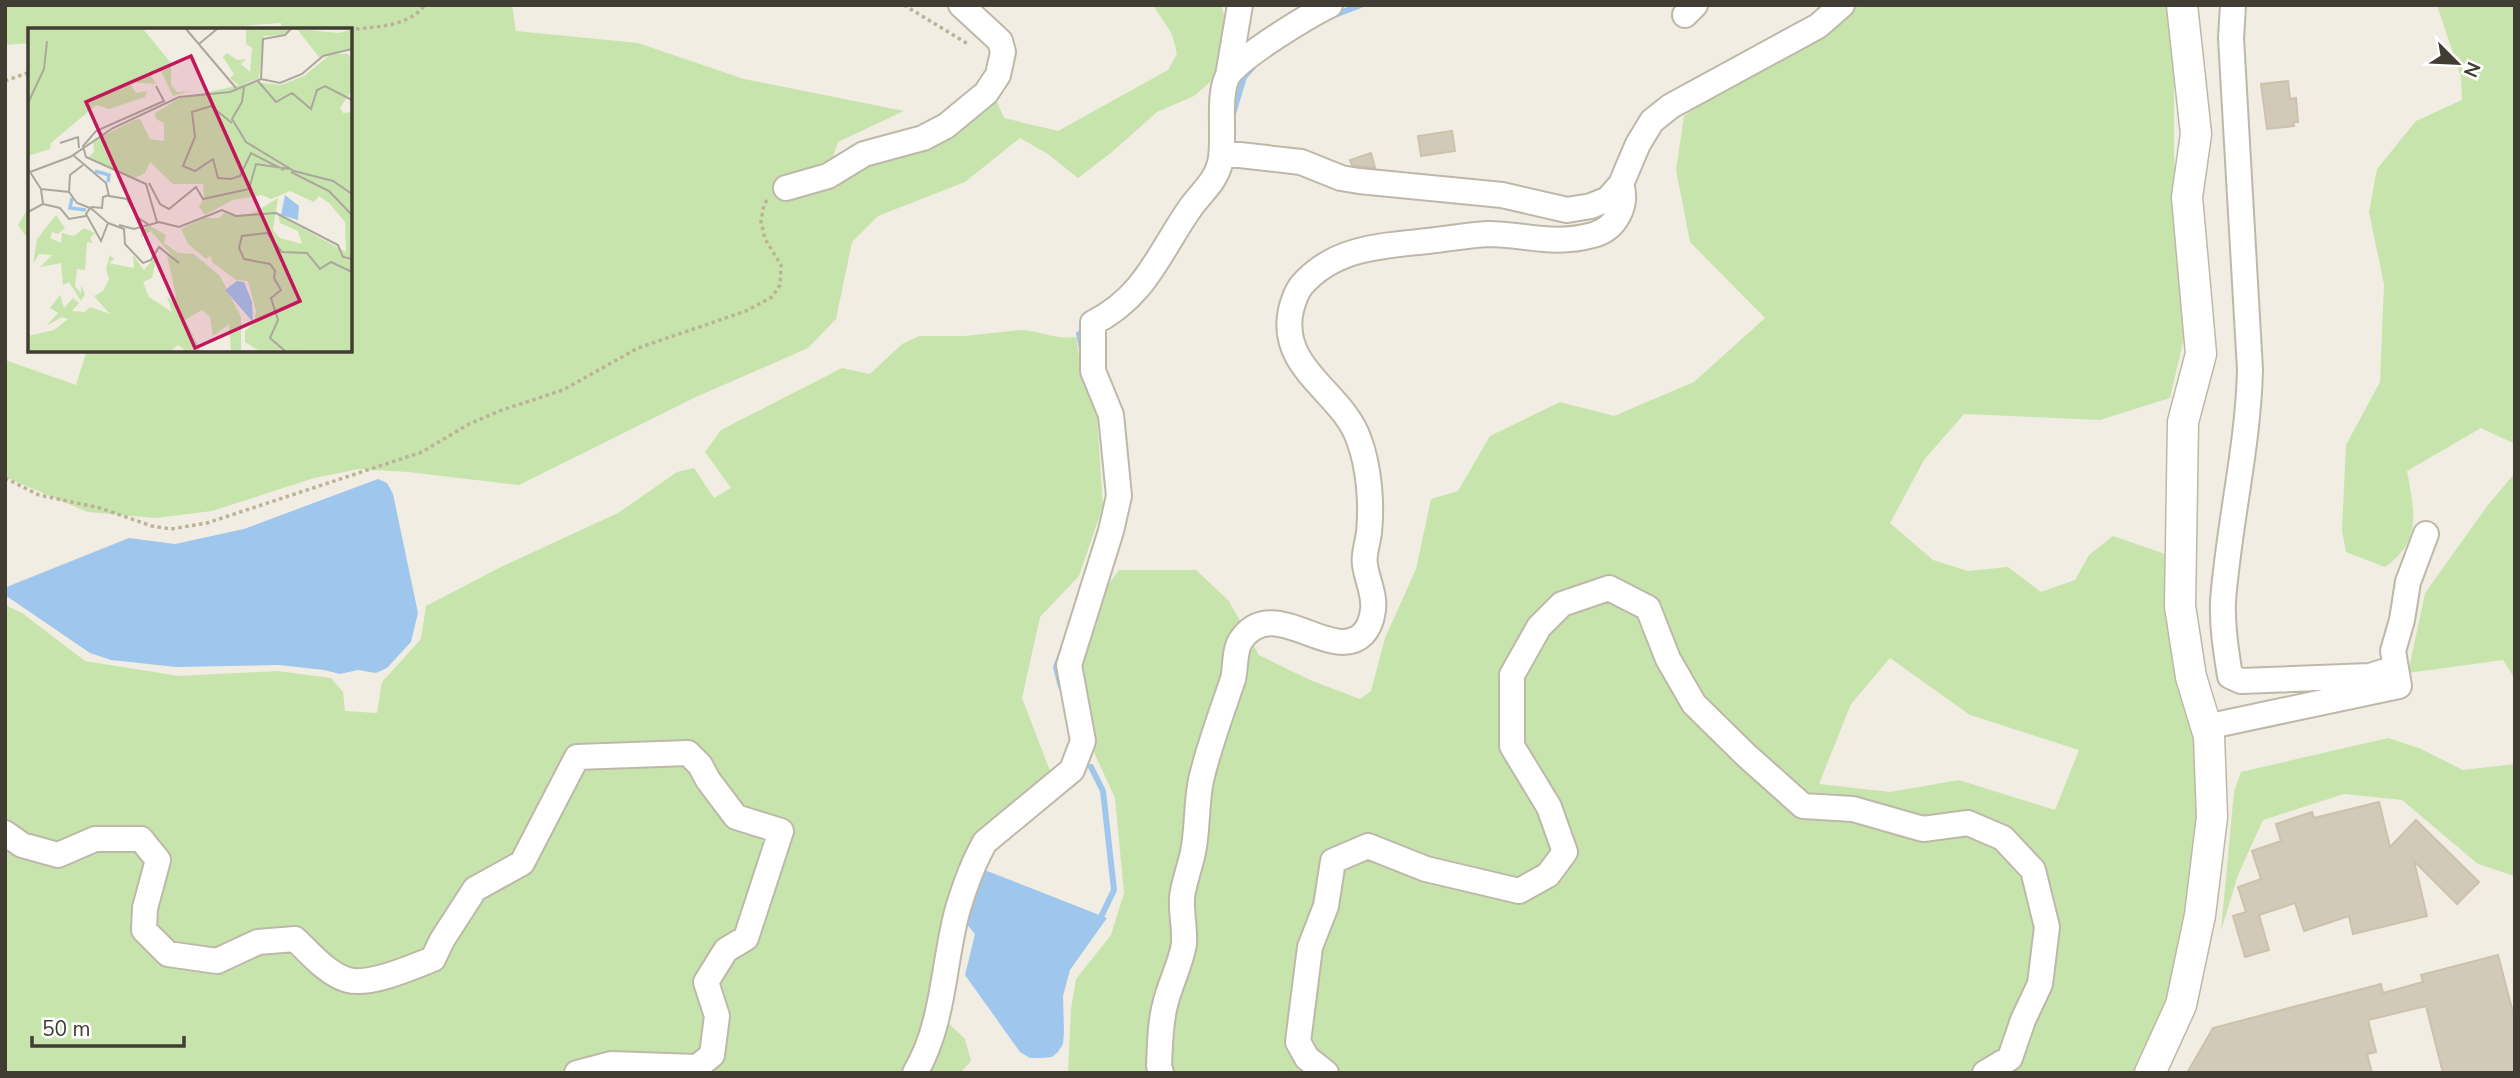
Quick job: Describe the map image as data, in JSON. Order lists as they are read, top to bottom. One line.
{"scale_bar":"50 m","north":"bottom right"}
